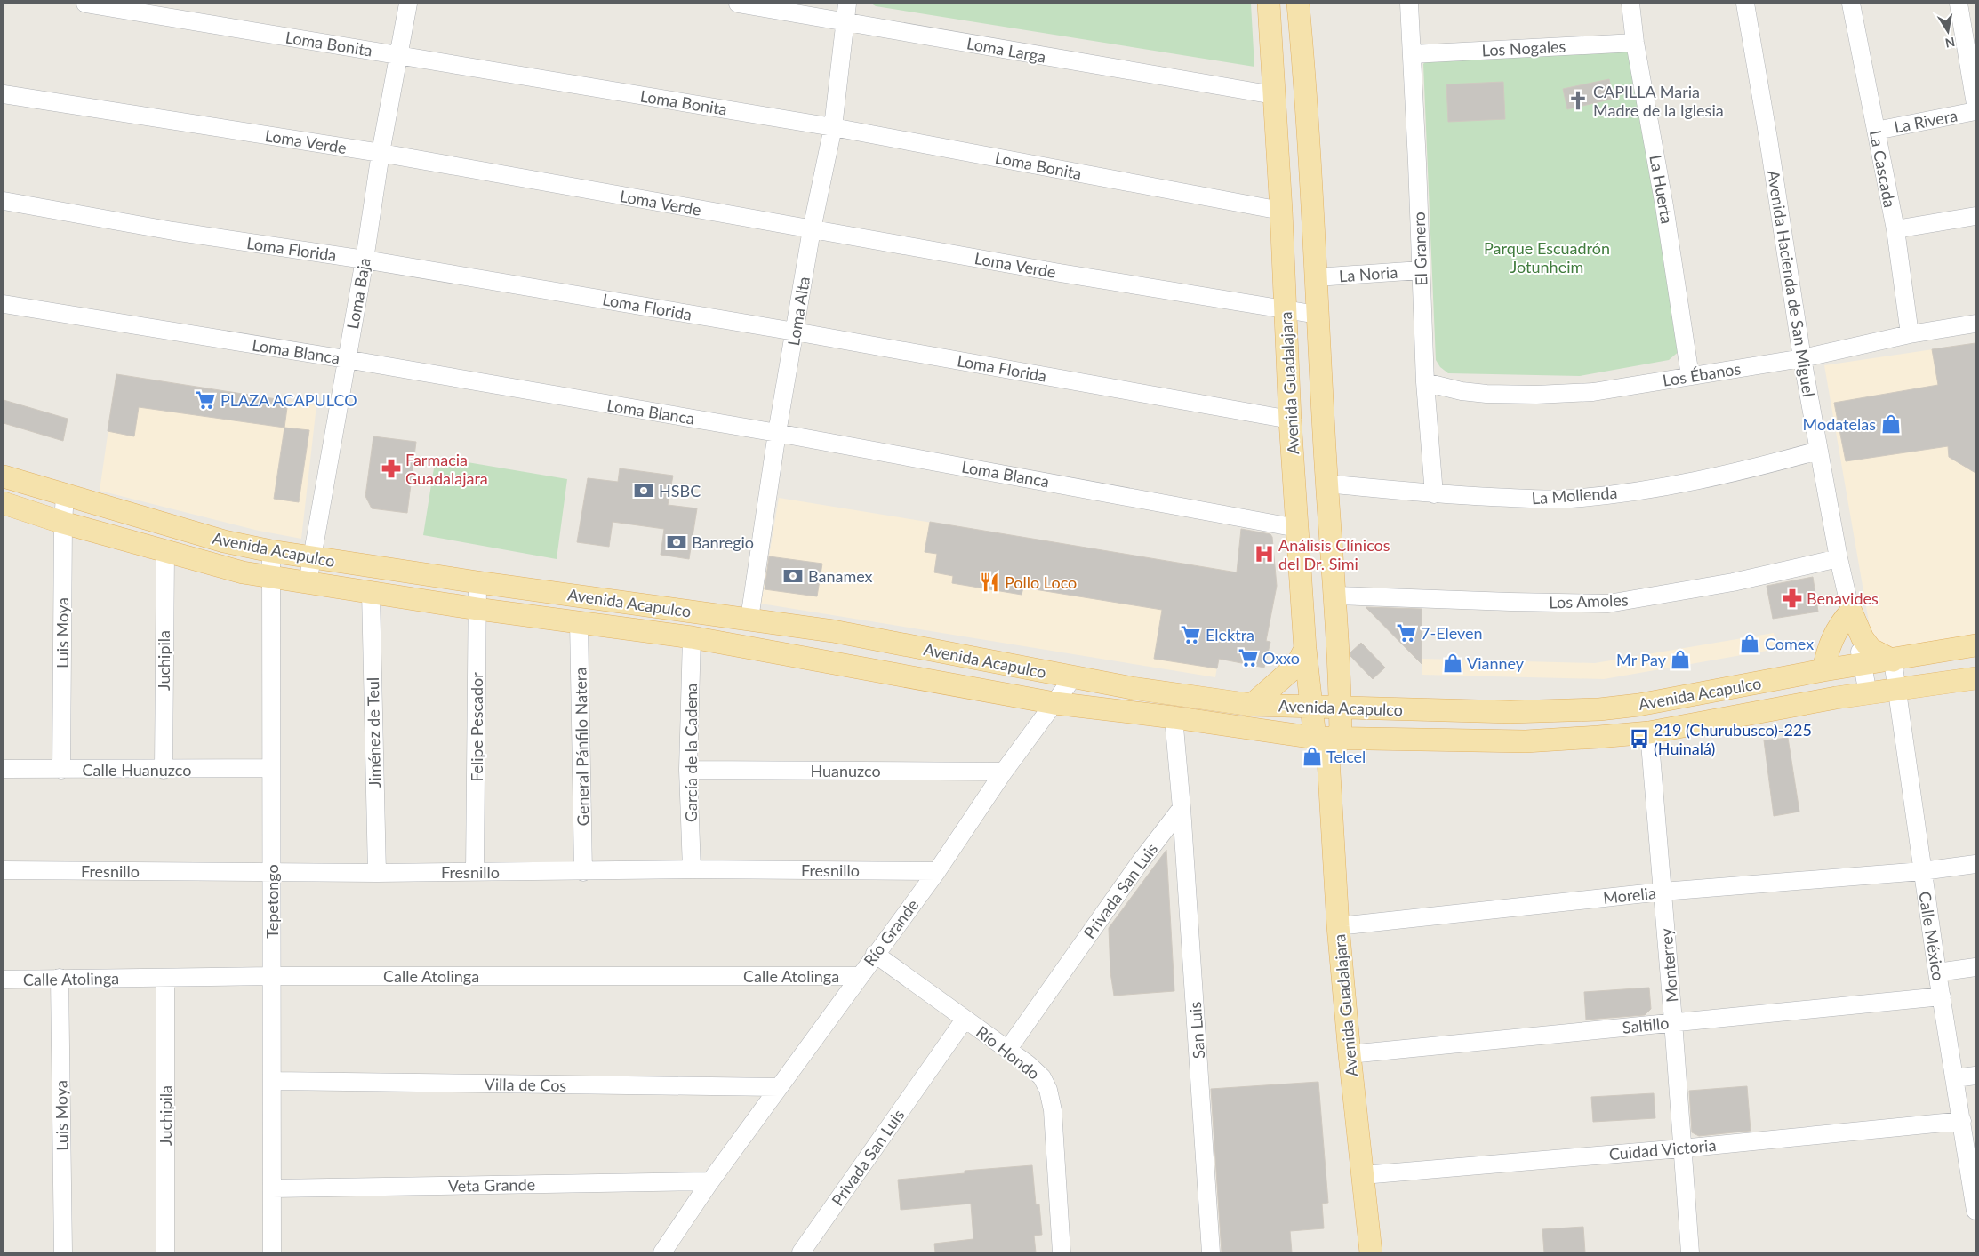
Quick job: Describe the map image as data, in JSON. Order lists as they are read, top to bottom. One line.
{"streets":{"main road":["Avenida Guadalajara","Avenida Acapulco"],"street":["Loma Bonita","Los Nogales","Loma Larga","La Rivera","Loma Verde","La Cascada","La Huerta","Loma Florida","El Granero","La Noria","Avenida Hacienda de San Miguel","Loma Baja","Loma Alta","Loma Blanca","Los Ébanos","La Molienda","Los Amoles","Luis Moya","Juchipila","Felipe Pescador","Jiménez de Teul","General Pánfilo Natera","García de la Cadena","Calle Huanuzco","Huanuzco","Fresnillo","Privada San Luis","Morelia","Tepetongo","Río Grande","Calle México","Monterrey","Calle Atolinga","Saltillo","San Luis","Río Hondo","Villa de Cos","Cuidad Victoria","Veta Grande"]},"crossings":[["Loma Bonita","Loma Baja"],["Loma Bonita","Loma Alta"],["Loma Bonita","Avenida Guadalajara"],["Los Nogales","La Huerta"],["Los Nogales","El Granero"],["Loma Larga","Loma Alta"],["Loma Larga","Avenida Guadalajara"],["La Rivera","La Cascada"],["Loma Verde","Loma Baja"],["Loma Verde","Loma Alta"],["Loma Verde","Avenida Guadalajara"],["La Cascada","Los Ébanos"],["La Huerta","Los Ébanos"],["Loma Florida","Loma Baja"],["Loma Florida","Loma Alta"],["Loma Florida","Avenida Guadalajara"],["El Granero","La Noria"],["El Granero","Los Ébanos"],["El Granero","La Molienda"],["La Noria","Avenida Guadalajara"],["Avenida Hacienda de San Miguel","Los Ébanos"],["Avenida Hacienda de San Miguel","La Molienda"],["Avenida Hacienda de San Miguel","Avenida Acapulco"],["Avenida Hacienda de San Miguel","Los Amoles"],["Loma Baja","Loma Blanca"],["Loma Baja","Avenida Acapulco"],["Loma Alta","Loma Blanca"],["Loma Alta","Avenida Acapulco"],["Loma Blanca","Avenida Guadalajara"],["Avenida Guadalajara","La Molienda"],["Avenida Guadalajara","Avenida Acapulco"],["Avenida Guadalajara","Los Amoles"],["Avenida Guadalajara","Morelia"],["Avenida Guadalajara","Saltillo"],["Avenida Guadalajara","Cuidad Victoria"],["Avenida Acapulco","Luis Moya"],["Avenida Acapulco","Juchipila"],["Avenida Acapulco","Felipe Pescador"],["Avenida Acapulco","Jiménez de Teul"],["Avenida Acapulco","General Pánfilo Natera"],["Avenida Acapulco","García de la Cadena"],["Avenida Acapulco","Tepetongo"],["Avenida Acapulco","Río Grande"],["Avenida Acapulco","Calle México"],["Avenida Acapulco","Monterrey"],["Luis Moya","Calle Huanuzco"],["Luis Moya","Calle Atolinga"],["Juchipila","Calle Huanuzco"],["Juchipila","Calle Atolinga"],["Felipe Pescador","Fresnillo"],["Jiménez de Teul","Fresnillo"],["General Pánfilo Natera","Fresnillo"],["García de la Cadena","Huanuzco"],["García de la Cadena","Fresnillo"],["Calle Huanuzco","Tepetongo"],["Huanuzco","Río Grande"],["Fresnillo","Tepetongo"],["Fresnillo","Río Grande"],["Privada San Luis","San Luis"],["Privada San Luis","Río Hondo"],["Morelia","Calle México"],["Morelia","Monterrey"],["Tepetongo","Calle Atolinga"],["Tepetongo","Villa de Cos"],["Tepetongo","Veta Grande"],["Río Grande","Calle Atolinga"],["Río Grande","Río Hondo"],["Río Grande","Villa de Cos"],["Río Grande","Veta Grande"],["Calle México","Saltillo"],["Calle México","Cuidad Victoria"],["Monterrey","Saltillo"],["Monterrey","Cuidad Victoria"]],"parks":["Parque Escuadrón Jotunheim"],"places":{"church":["CAPILLA Maria Madre de la Iglesia"],"supermarket":["PLAZA ACAPULCO","7-Eleven","Elektra","Oxxo"],"shop":["Modatelas","Comex","Mr Pay","Vianney","Telcel"],"pharmacy":["Farmacia Guadalajara","Benavides"],"bank":["HSBC","Banregio","Banamex"],"hospital":["Análisis Clínicos del Dr. Simi"],"restaurant":["Pollo Loco"],"bus stop":["219 (Churubusco)-225 (Huinalá)"]},"north":"bottom"}
